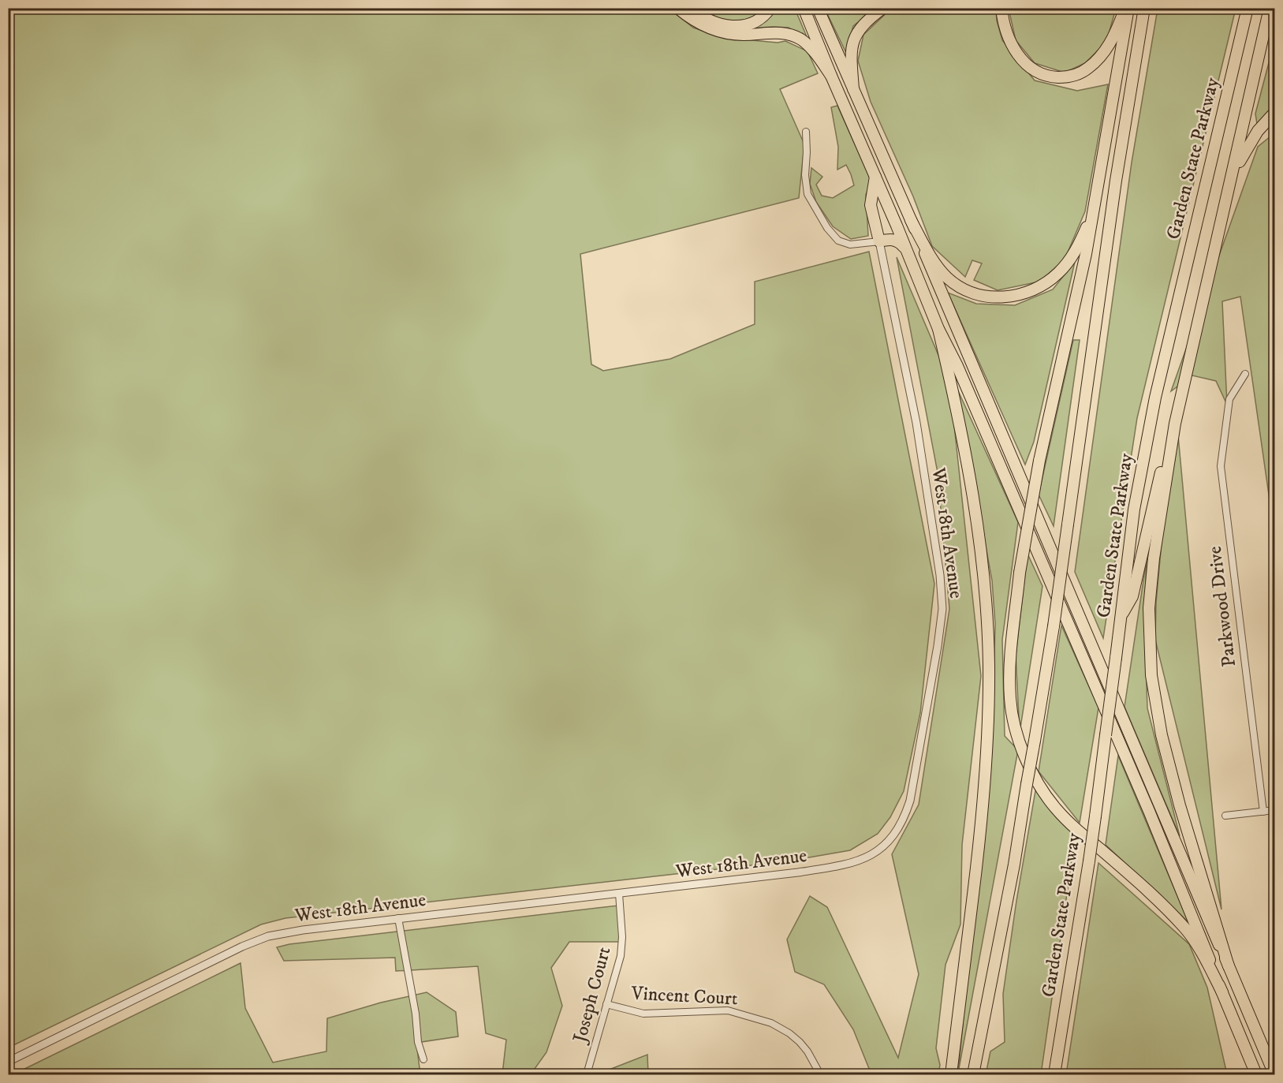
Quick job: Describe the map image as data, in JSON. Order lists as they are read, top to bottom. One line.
{"streets":{"highway":["Garden State Parkway"],"street":["West 18th Avenue","Parkwood Drive","Joseph Court","Vincent Court"]},"crossings":[["West 18th Avenue","Joseph Court"],["Joseph Court","Vincent Court"]]}
